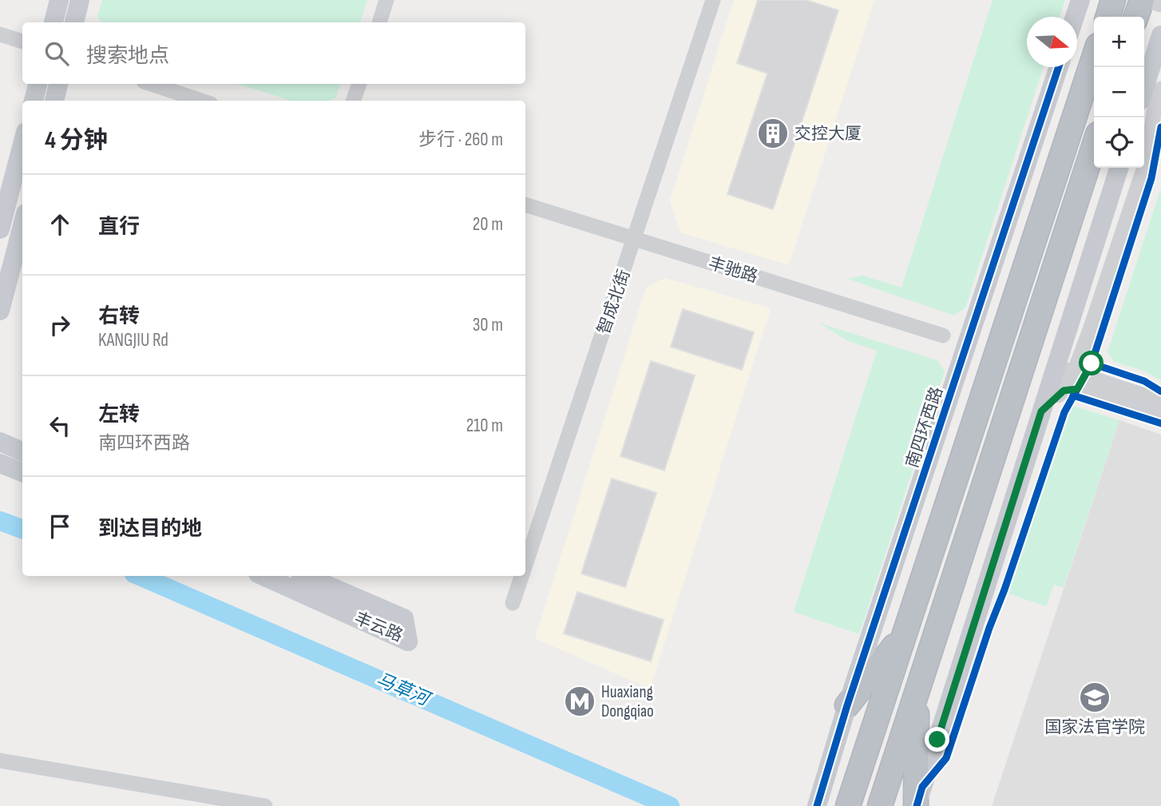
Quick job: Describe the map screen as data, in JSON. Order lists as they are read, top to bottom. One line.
{"streets":{"main road":["南四环西路","丰云路"],"street":["丰驰路","智成北街"]},"crossings":[["丰驰路","智成北街"]],"water":["马草河"],"places":{"building":["交控大厦"],"school or university":["国家法官学院"],"metro station":["Huaxiang Dongqiao"]},"north":"right","page":{"map_buttons":["+","−"],"search":"搜索地点","heading":["4 分钟","步行 · 260 m"],"list":[["直行","20 m"],["右转","KANGJIU Rd","30 m"],["左转","南四环西路","210 m"],"到达目的地"]}}
